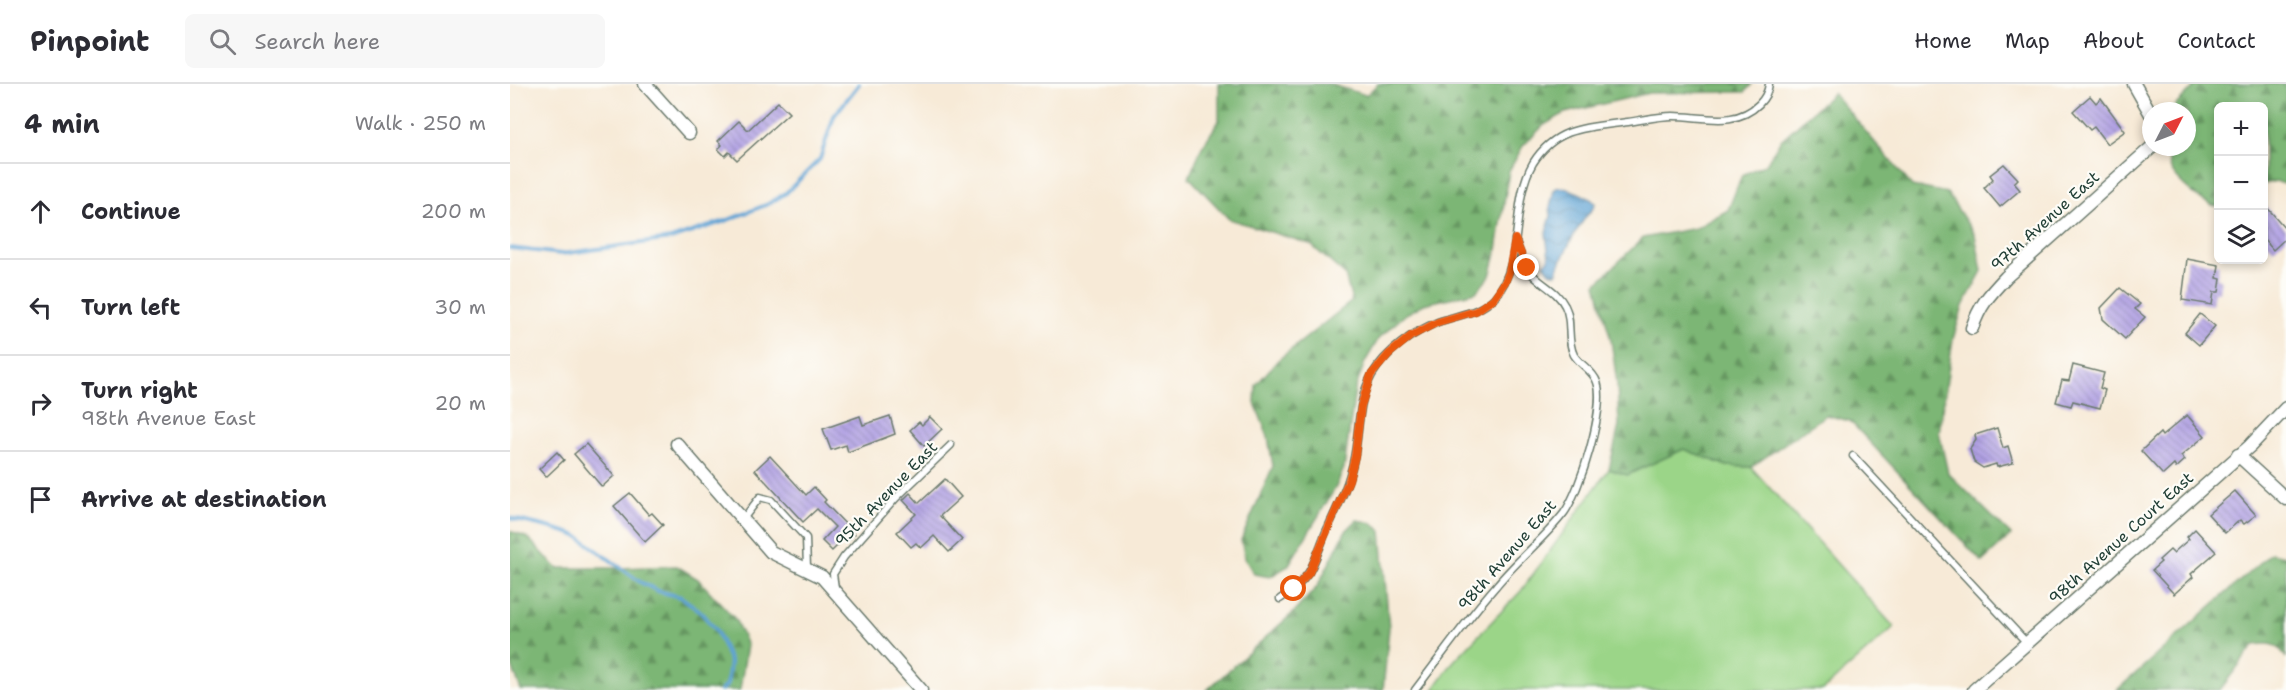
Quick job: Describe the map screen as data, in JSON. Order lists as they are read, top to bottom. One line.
{"streets":{"street":["97th Avenue East","98th Avenue Court East"],"lane":["95th Avenue East","98th Avenue East"]},"north":"top right","page":{"header":"Pinpoint","search":"Search here","nav":["Home","Map","About","Contact"],"heading":["4 min","Walk · 250 m"],"map_buttons":["+","−"],"list":[["Continue","200 m"],["Turn left","30 m"],["Turn right","98th Avenue East","20 m"],"Arrive at destination"]}}
